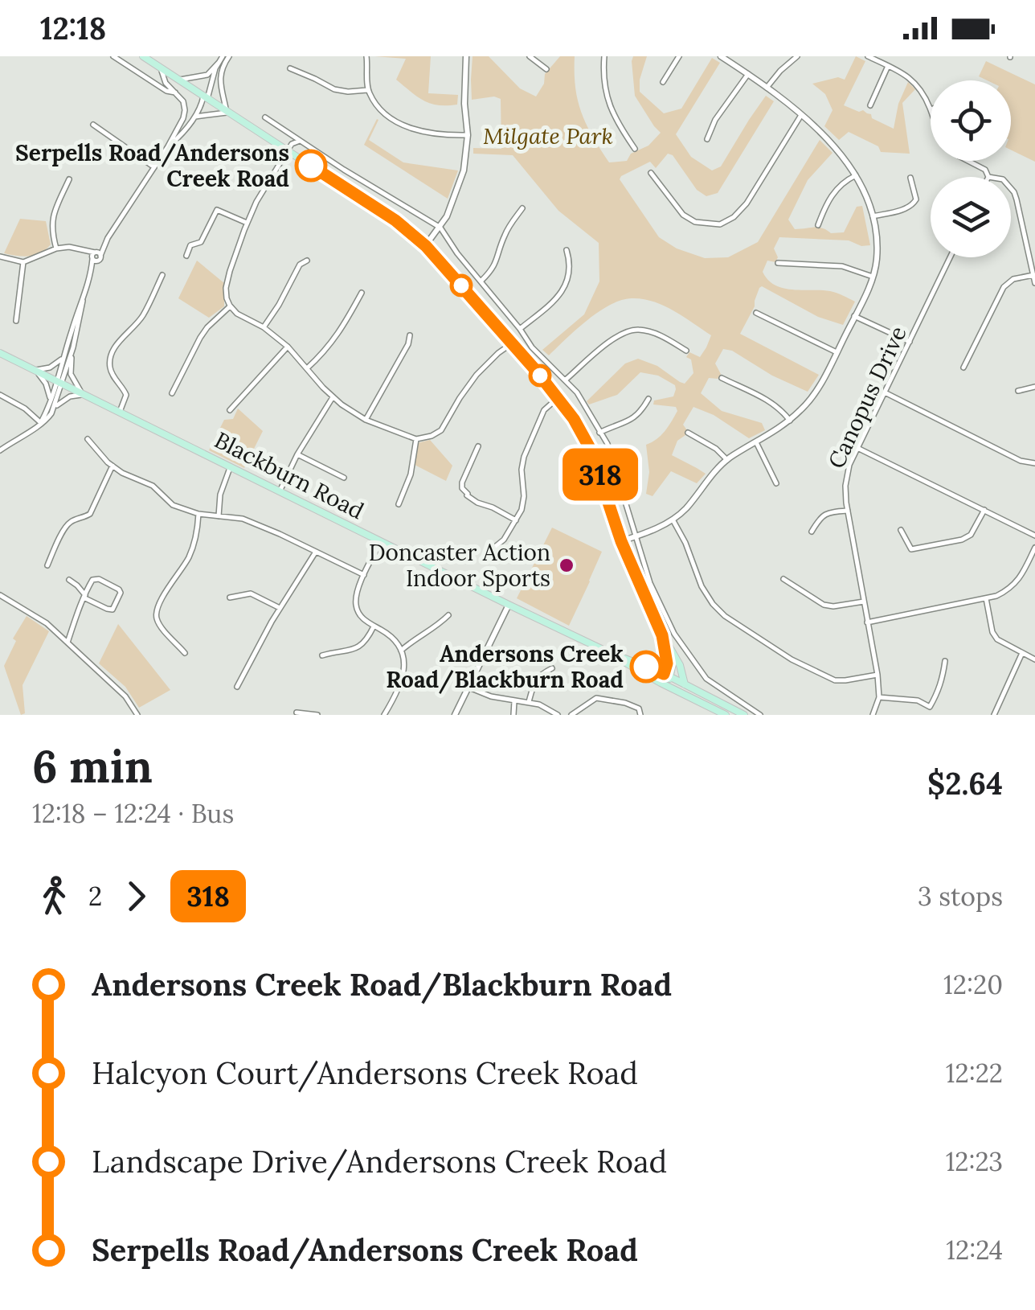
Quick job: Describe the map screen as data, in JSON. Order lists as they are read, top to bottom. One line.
{"streets":{"main road":["Blackburn Road"],"street":["Canopus Drive"]},"parks":["Milgate Park"],"places":["Serpells Road/Andersons Creek Road","Doncaster Action Indoor Sports","Andersons Creek Road/Blackburn Road"],"lines":["bus line 318"],"page":{"status":"12:18","on_map":"318","heading":["6 min","12:18 – 12:24 · Bus","$2.64"],"legs":["2","318","3 stops"],"list":[{"name":"Andersons Creek Road/Blackburn Road","value":"12:20"},{"name":"Halcyon Court/Andersons Creek Road","value":"12:22"},{"name":"Landscape Drive/Andersons Creek Road","value":"12:23"},{"name":"Serpells Road/Andersons Creek Road","value":"12:24"}]}}
